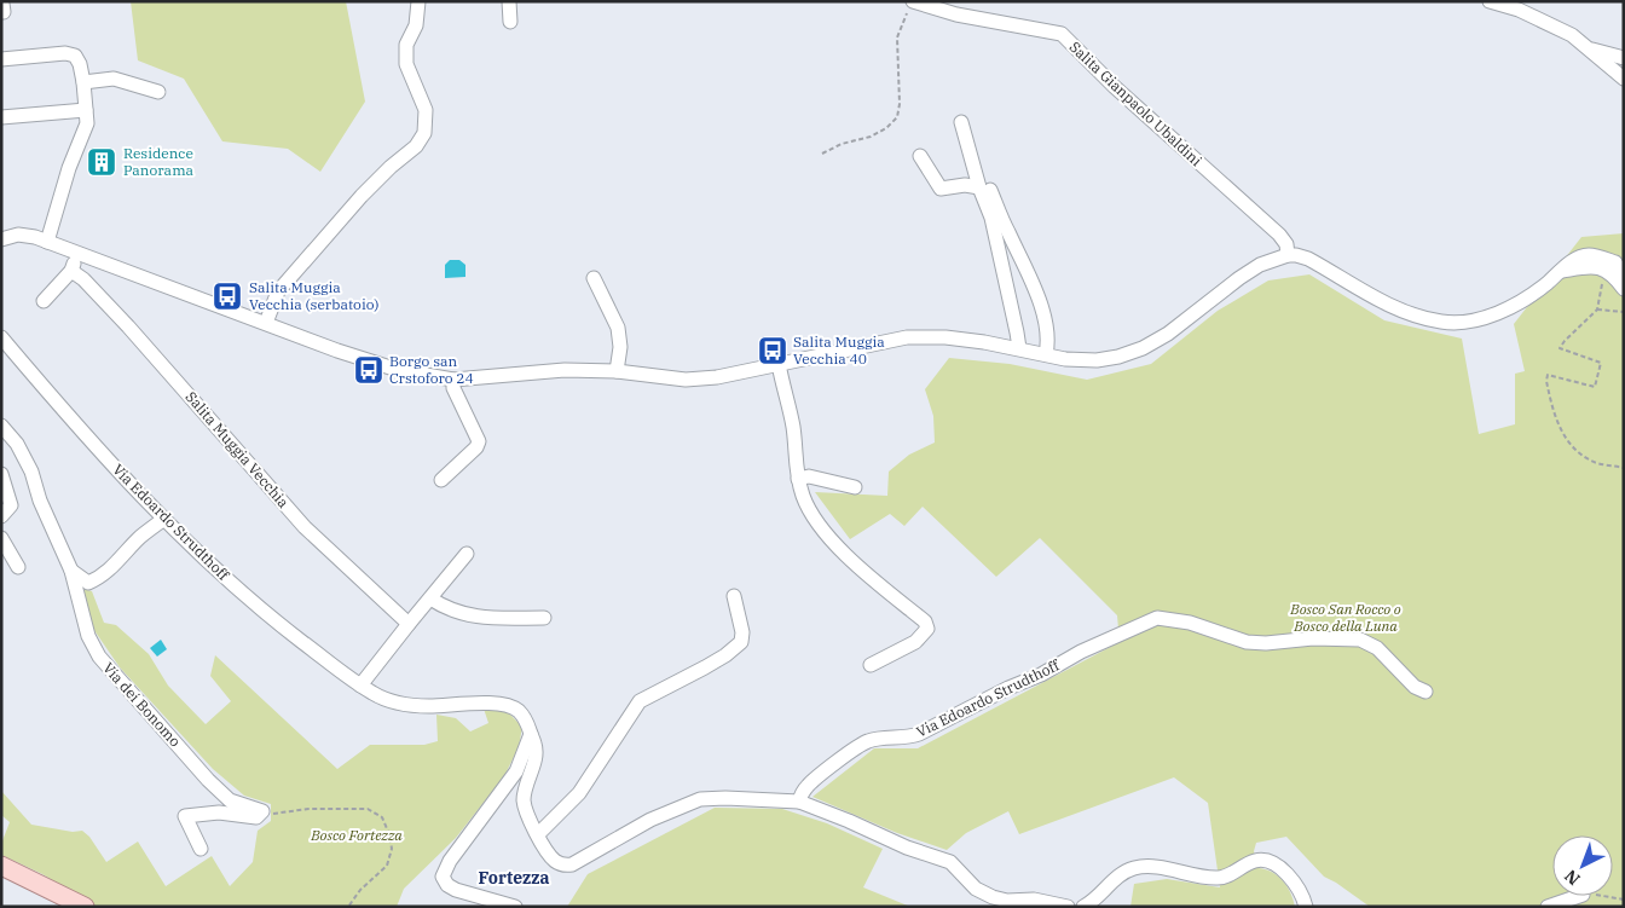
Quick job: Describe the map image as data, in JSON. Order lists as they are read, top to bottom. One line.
{"streets":{"street":["Salita Gianpaolo Ubaldini","Salita Muggia Vecchia","Via Edoardo Strudthoff","Via dei Bonomo"]},"districts":["Fortezza"],"parks":["Bosco San Rocco o Bosco della Luna","Bosco Fortezza"],"places":{"building":["Residence Panorama"],"bus stop":["Salita Muggia Vecchia (serbatoio)","Salita Muggia Vecchia 40","Borgo san Crstoforo 24"]},"north":"bottom left"}
